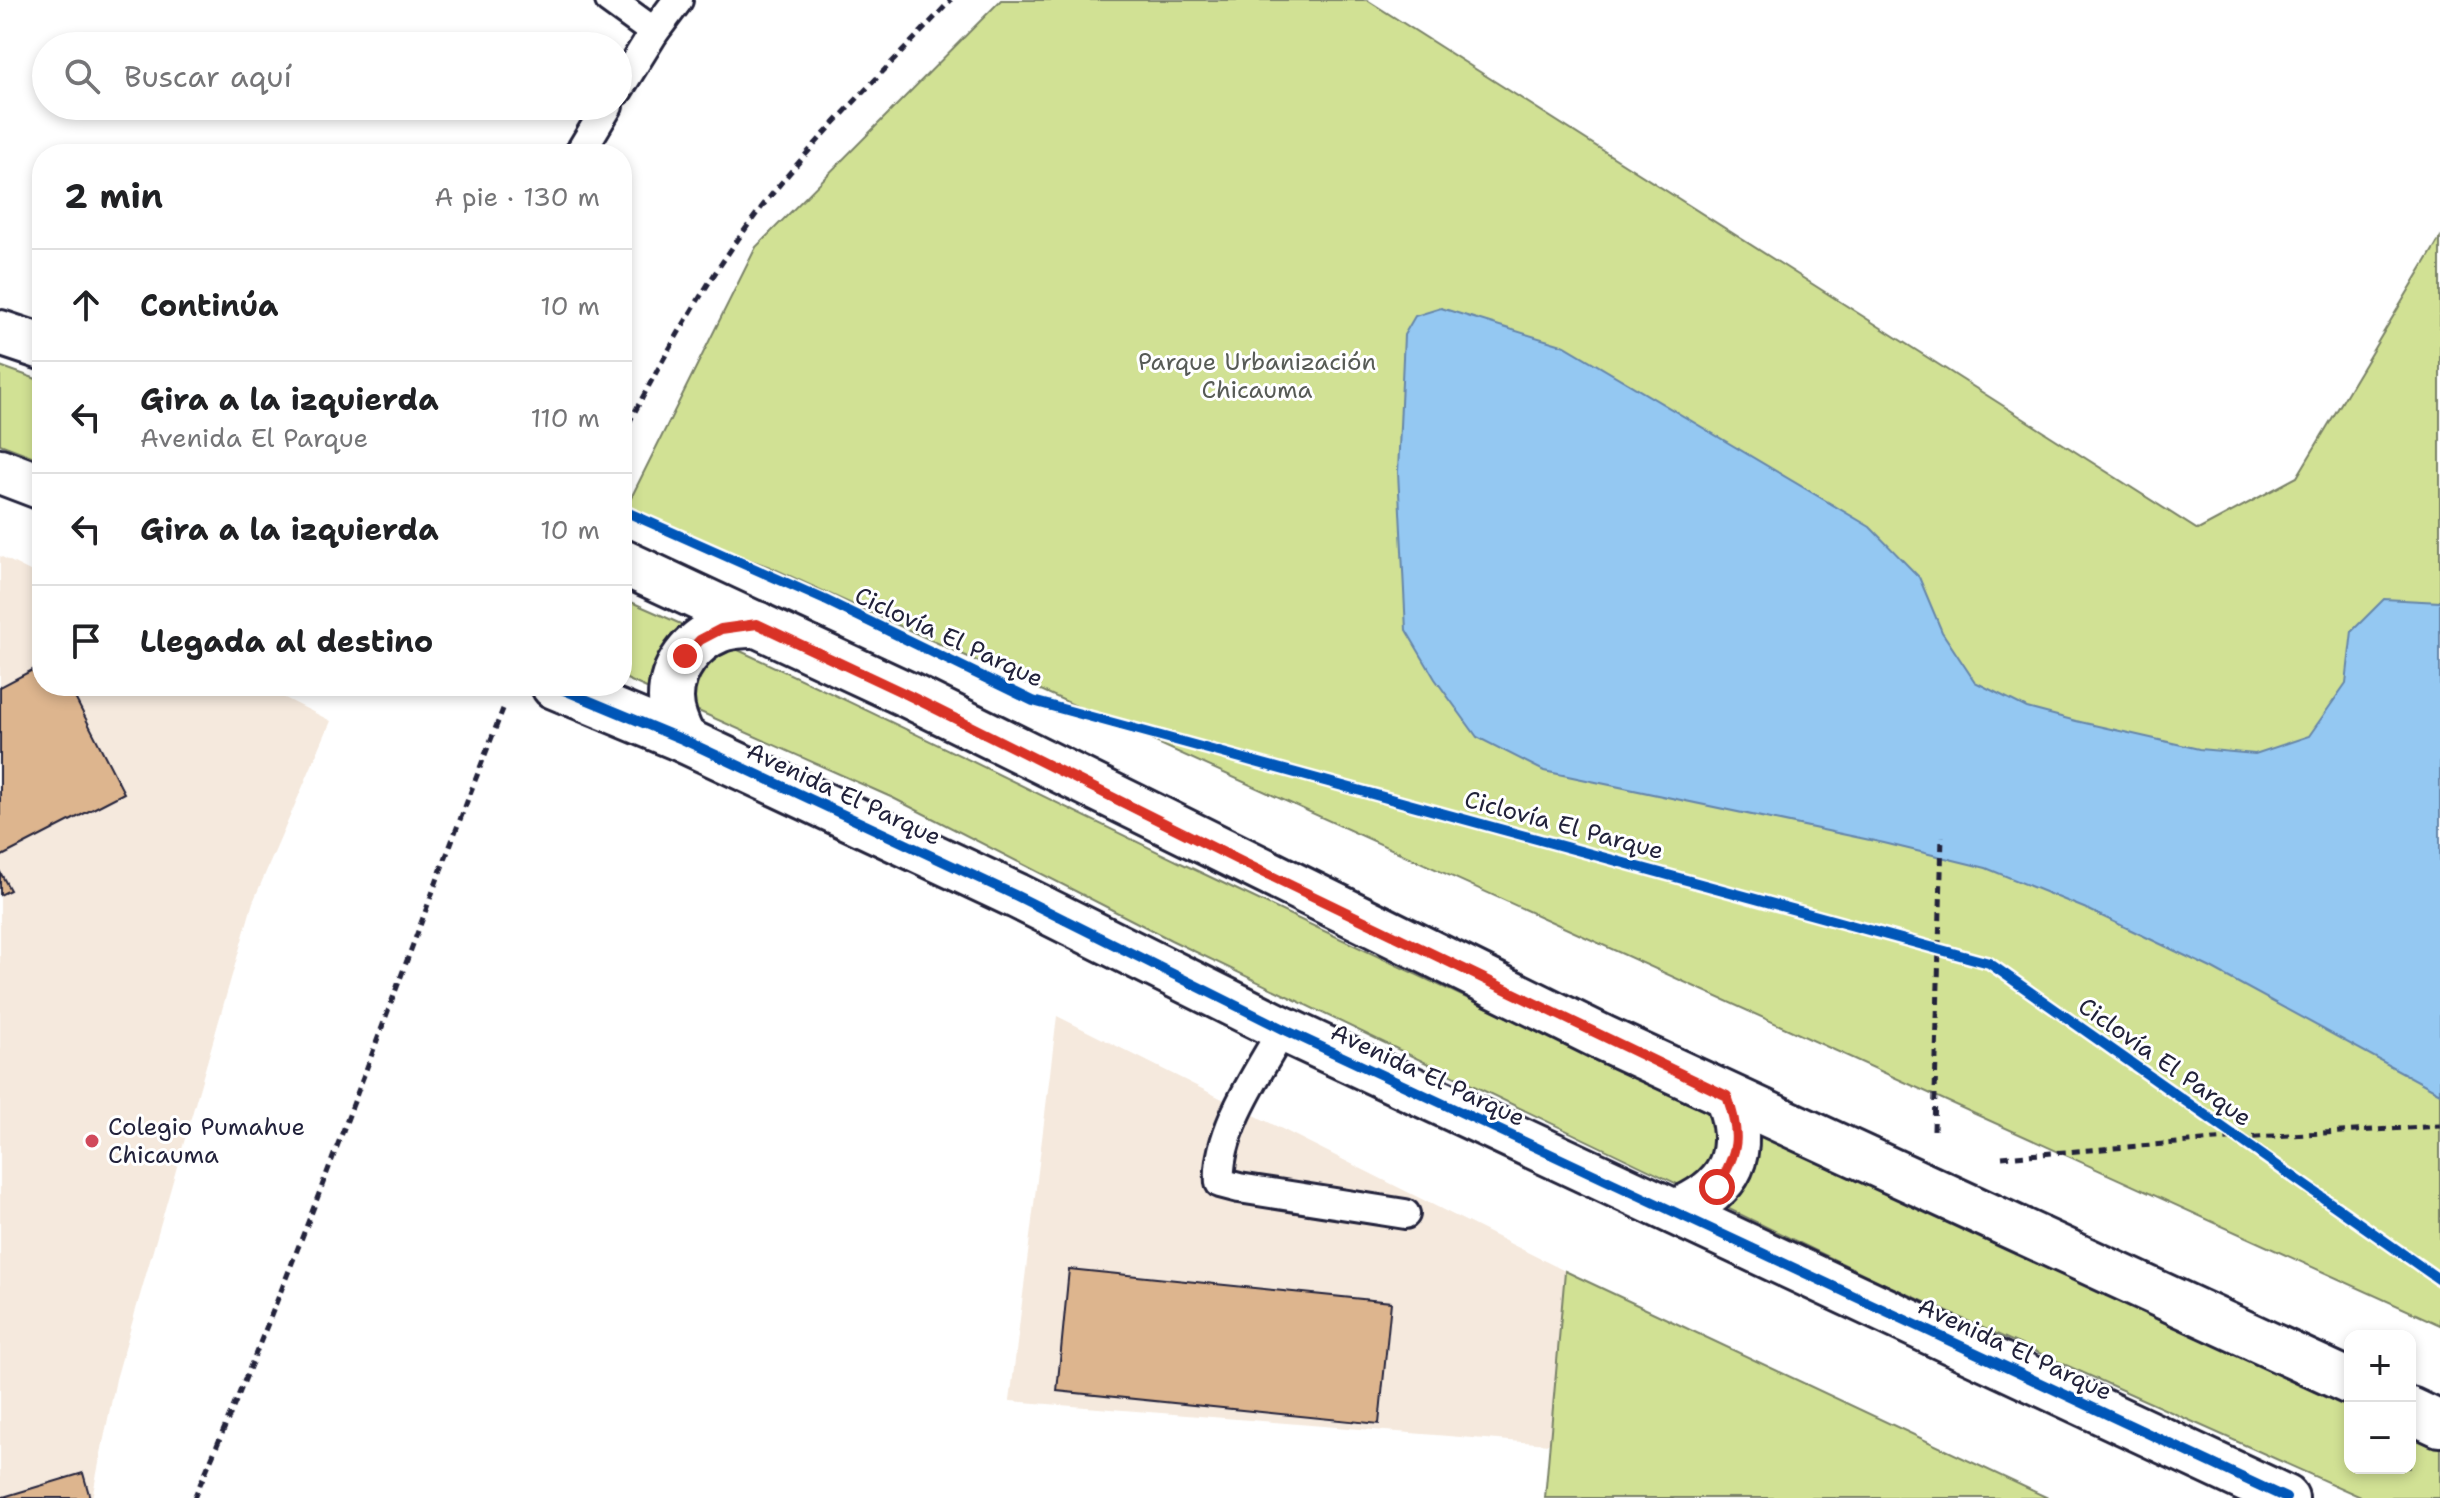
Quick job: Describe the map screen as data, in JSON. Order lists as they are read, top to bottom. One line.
{"streets":{"street":["Avenida El Parque"],"cycle path":["Ciclovía El Parque"]},"parks":["Parque Urbanización Chicauma"],"places":["Colegio Pumahue Chicauma"],"page":{"search":"Buscar aquí","heading":["2 min","A pie · 130 m"],"list":[["Continúa","10 m"],["Gira a la izquierda","Avenida El Parque","110 m"],["Gira a la izquierda","10 m"],"Llegada al destino"],"map_buttons":["+","−"]}}
